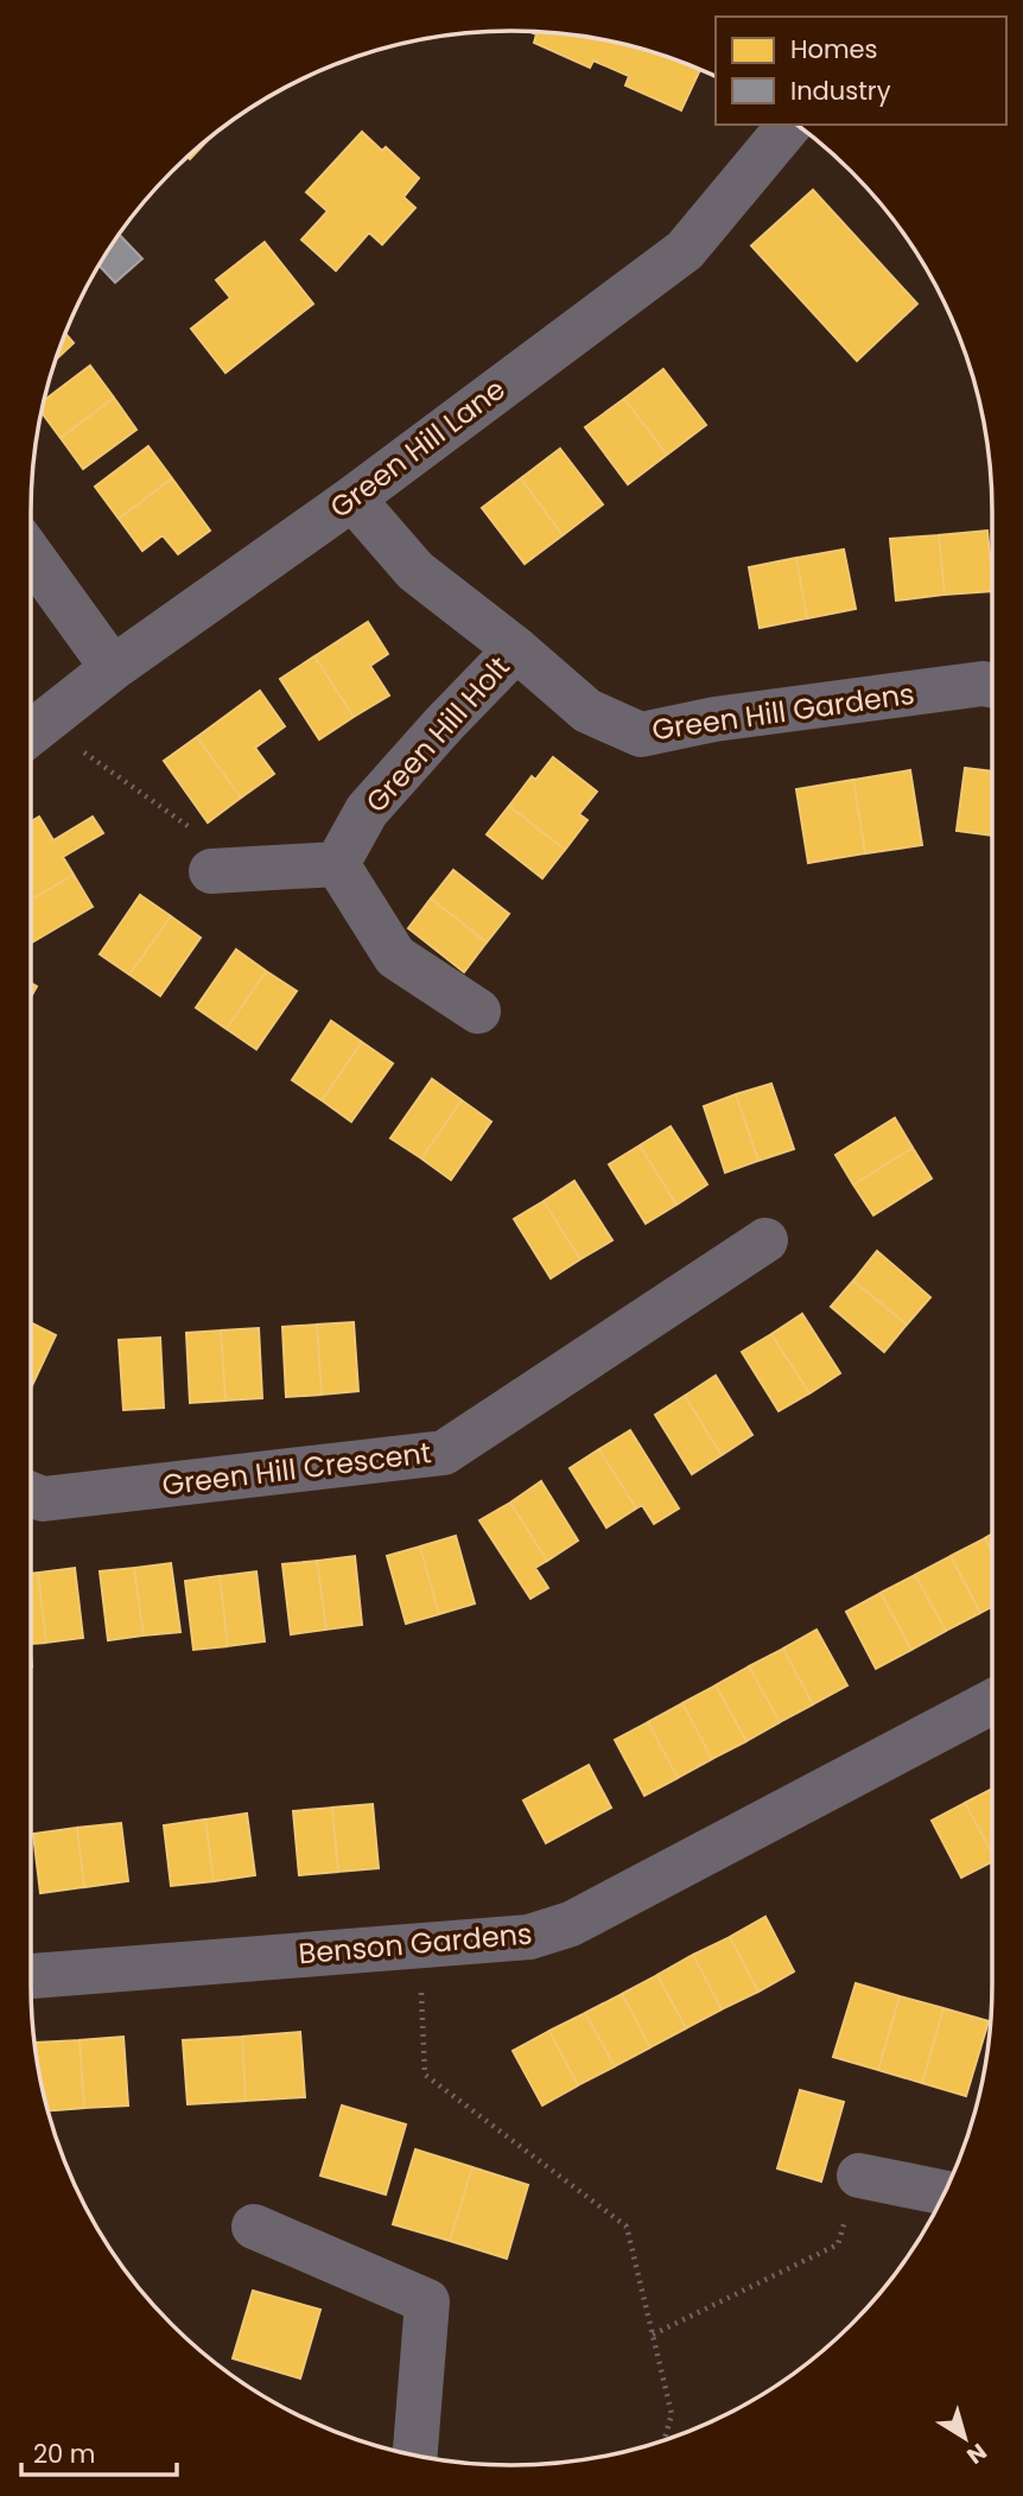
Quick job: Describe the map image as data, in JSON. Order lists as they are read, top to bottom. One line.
{"streets":{"street":["Green Hill Lane","Green Hill Gardens","Green Hill Holt","Green Hill Crescent","Benson Gardens"]},"crossings":[["Green Hill Lane","Green Hill Gardens"],["Green Hill Gardens","Green Hill Holt"]],"legend":["Homes","Industry"],"scale_bar":"20 m","north":"bottom right"}
